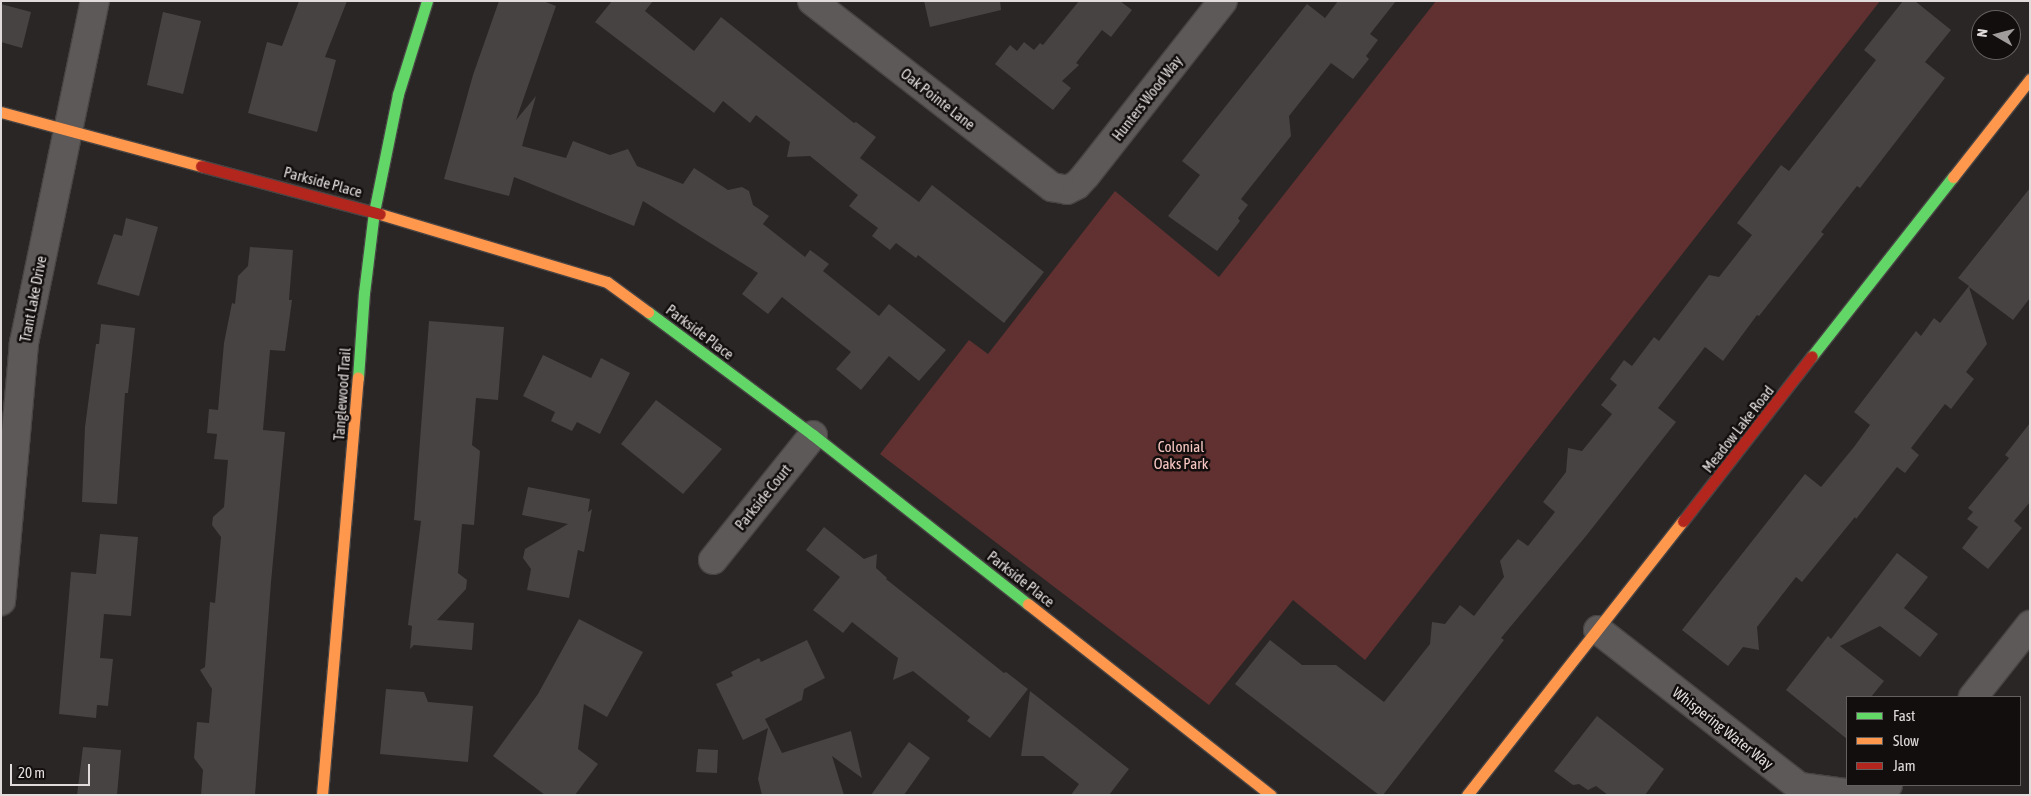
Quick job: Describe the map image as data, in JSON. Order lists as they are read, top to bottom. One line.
{"streets":{"street":["Hunters Wood Way","Oak Pointe Lane","Parkside Place","Trant Lake Drive","Tanglewood Trail","Meadow Lake Road","Parkside Court","Whispering Water Way"]},"crossings":[["Hunters Wood Way","Oak Pointe Lane"],["Parkside Place","Trant Lake Drive"],["Parkside Place","Tanglewood Trail"],["Parkside Place","Parkside Court"],["Meadow Lake Road","Whispering Water Way"]],"parks":["Colonial Oaks Park"],"legend":["Fast","Slow","Jam"],"scale_bar":"20 m","north":"left"}
